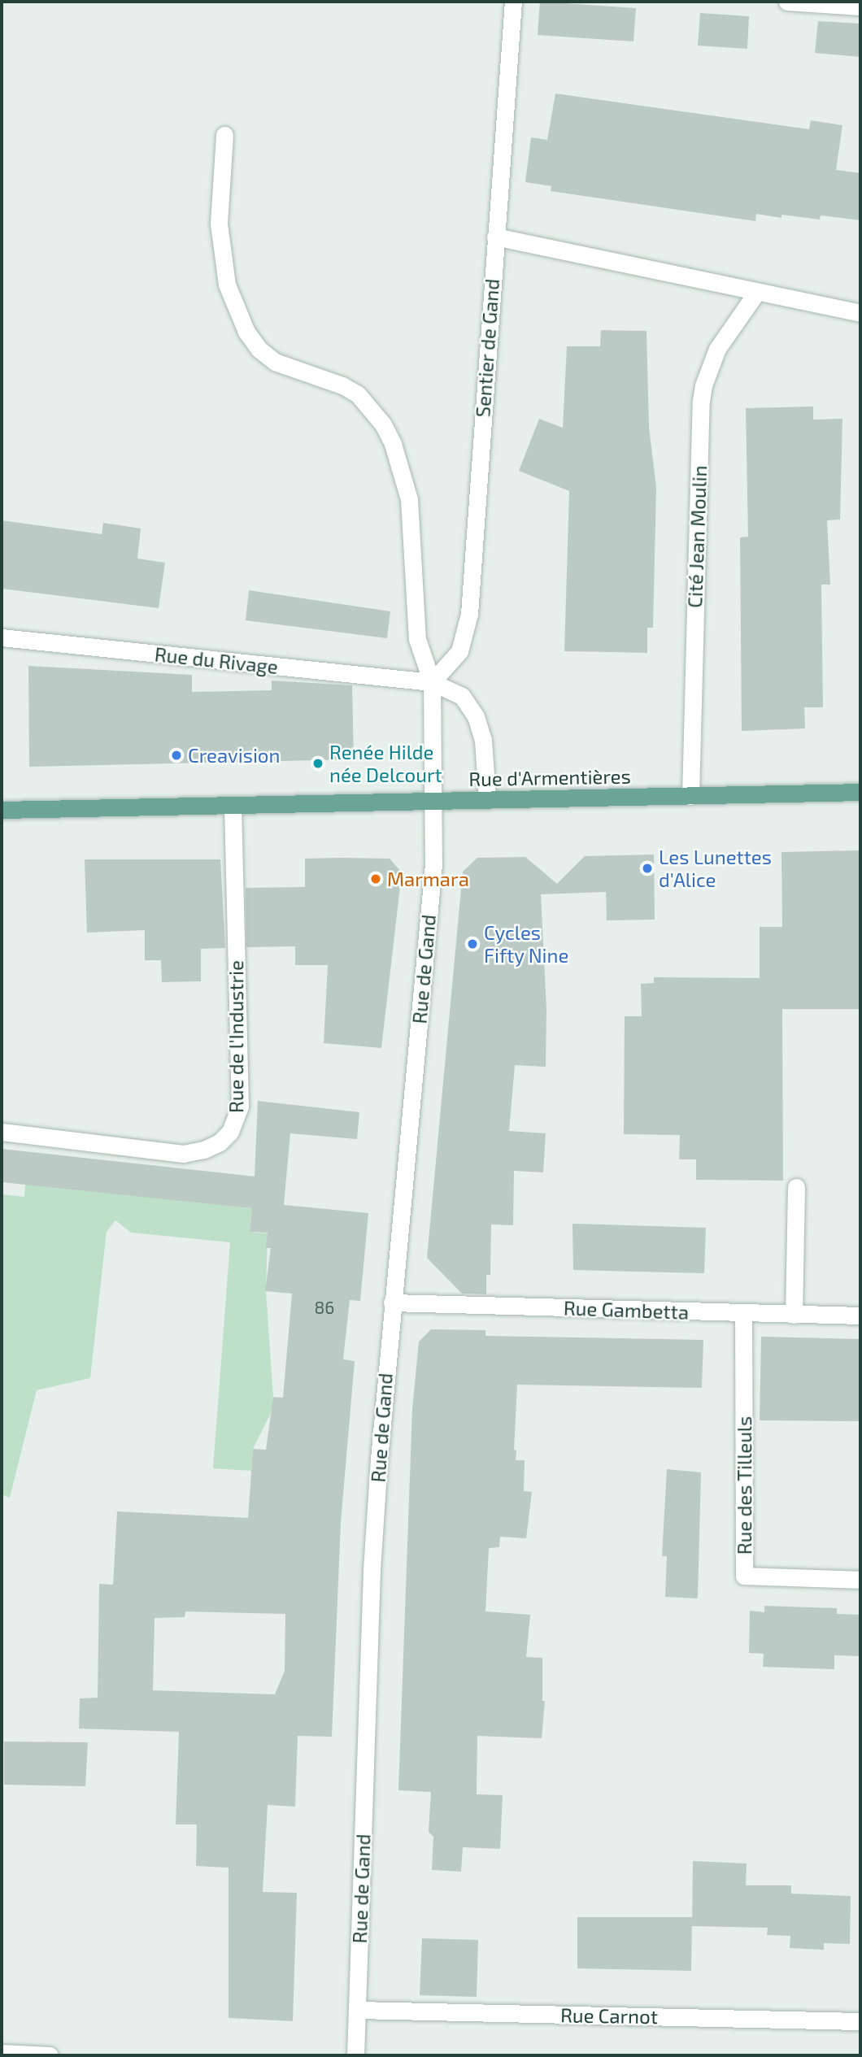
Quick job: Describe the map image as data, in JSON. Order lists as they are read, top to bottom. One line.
{"streets":{"main road":["Rue d'Armentières"],"street":["Sentier de Gand","Cité Jean Moulin","Rue du Rivage","Rue de Gand","Rue de l'Industrie","Rue Gambetta","Rue des Tilleuls","Rue Carnot"]},"crossings":[["Sentier de Gand","Rue du Rivage"],["Cité Jean Moulin","Rue d'Armentières"],["Rue du Rivage","Rue d'Armentières"],["Rue d'Armentières","Rue de Gand"],["Rue d'Armentières","Rue de l'Industrie"],["Rue de Gand","Rue Gambetta"],["Rue de Gand","Rue Carnot"],["Rue Gambetta","Rue des Tilleuls"]],"places":["Creavision","Renée Hilde née Delcourt","Les Lunettes d'Alice","Marmara","Cycles Fifty Nine"],"house_numbers":["86"]}
